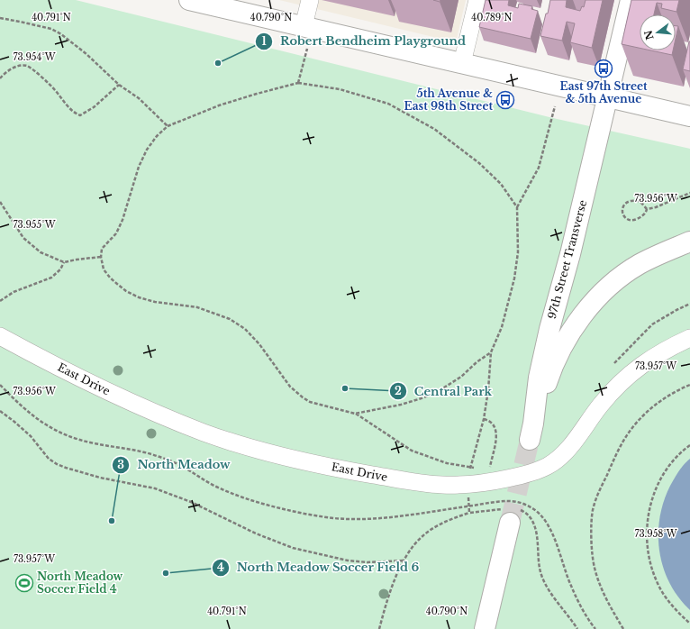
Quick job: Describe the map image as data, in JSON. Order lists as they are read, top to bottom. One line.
{"streets":{"main road":["97th Street Transverse"],"street":["East Drive"]},"places":{"other":["Robert Bendheim Playground","Central Park","North Meadow","North Meadow Soccer Field 6"],"bus stop":["East 97th Street & 5th Avenue","5th Avenue & East 98th Street"],"sports":["North Meadow Soccer Field 4"]},"north":"left","coordinates":["40.791°N","40.790°N","40.789°N","73.954°W","73.956°W","73.955°W","73.957°W","73.958°W"]}
